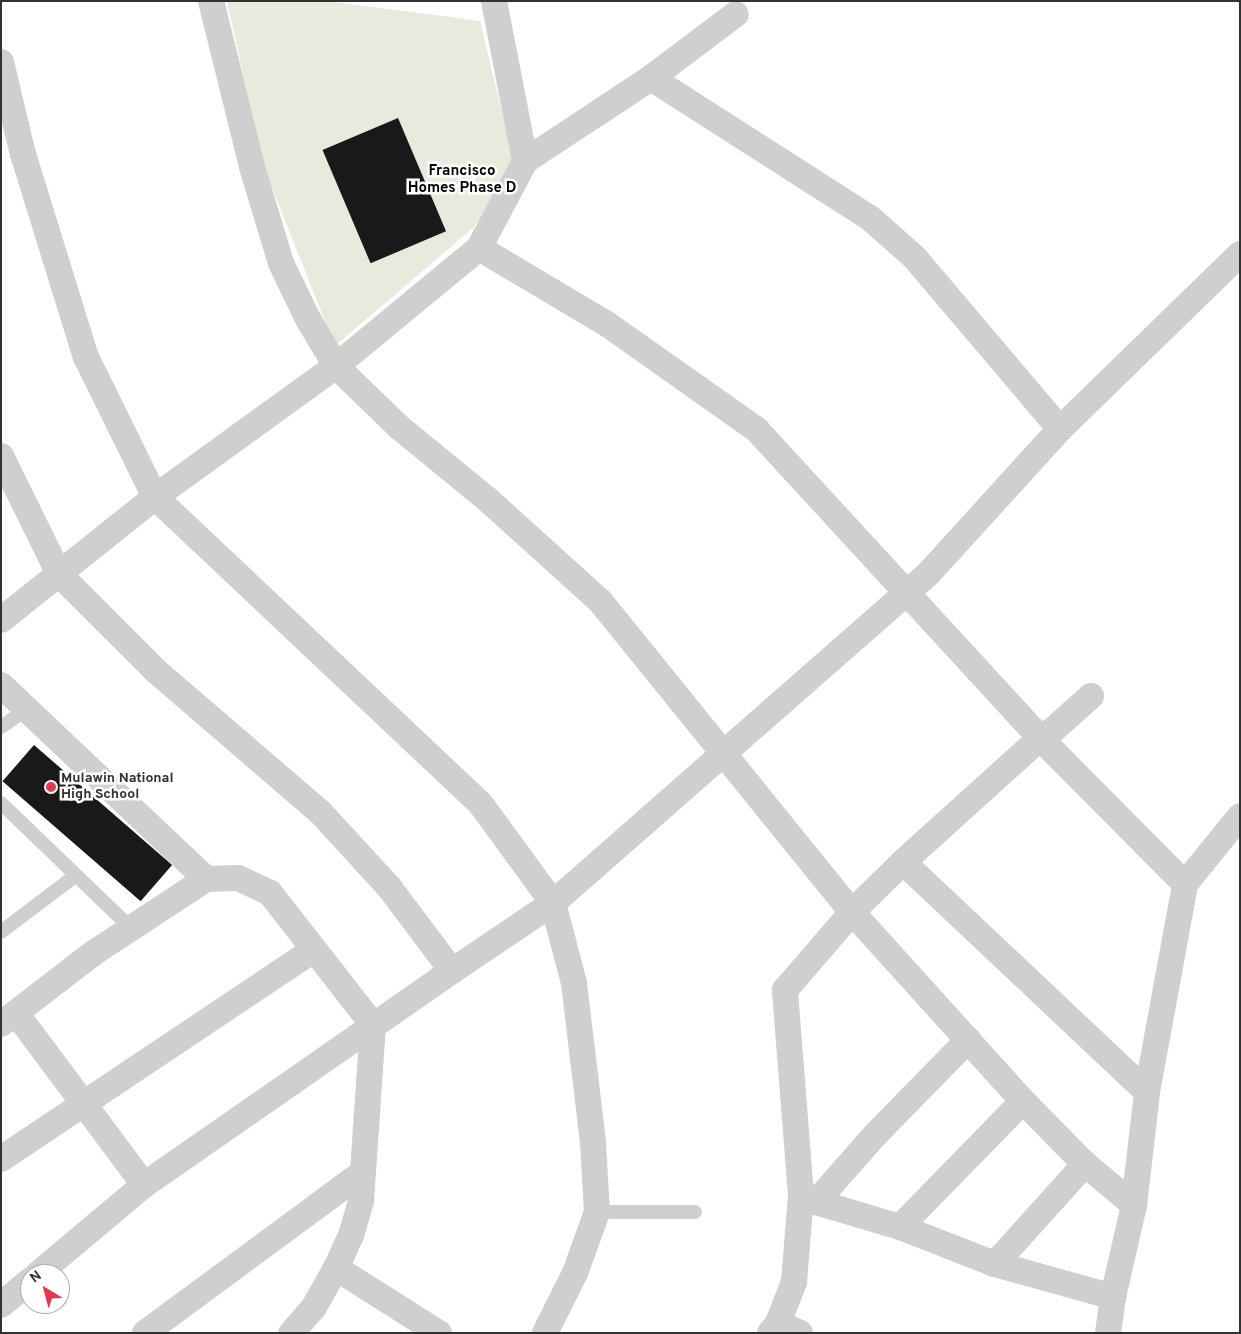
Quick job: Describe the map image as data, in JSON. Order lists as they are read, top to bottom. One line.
{"districts":["Francisco Homes Phase D"],"places":["Mulawin National High School"],"north":"top left"}
